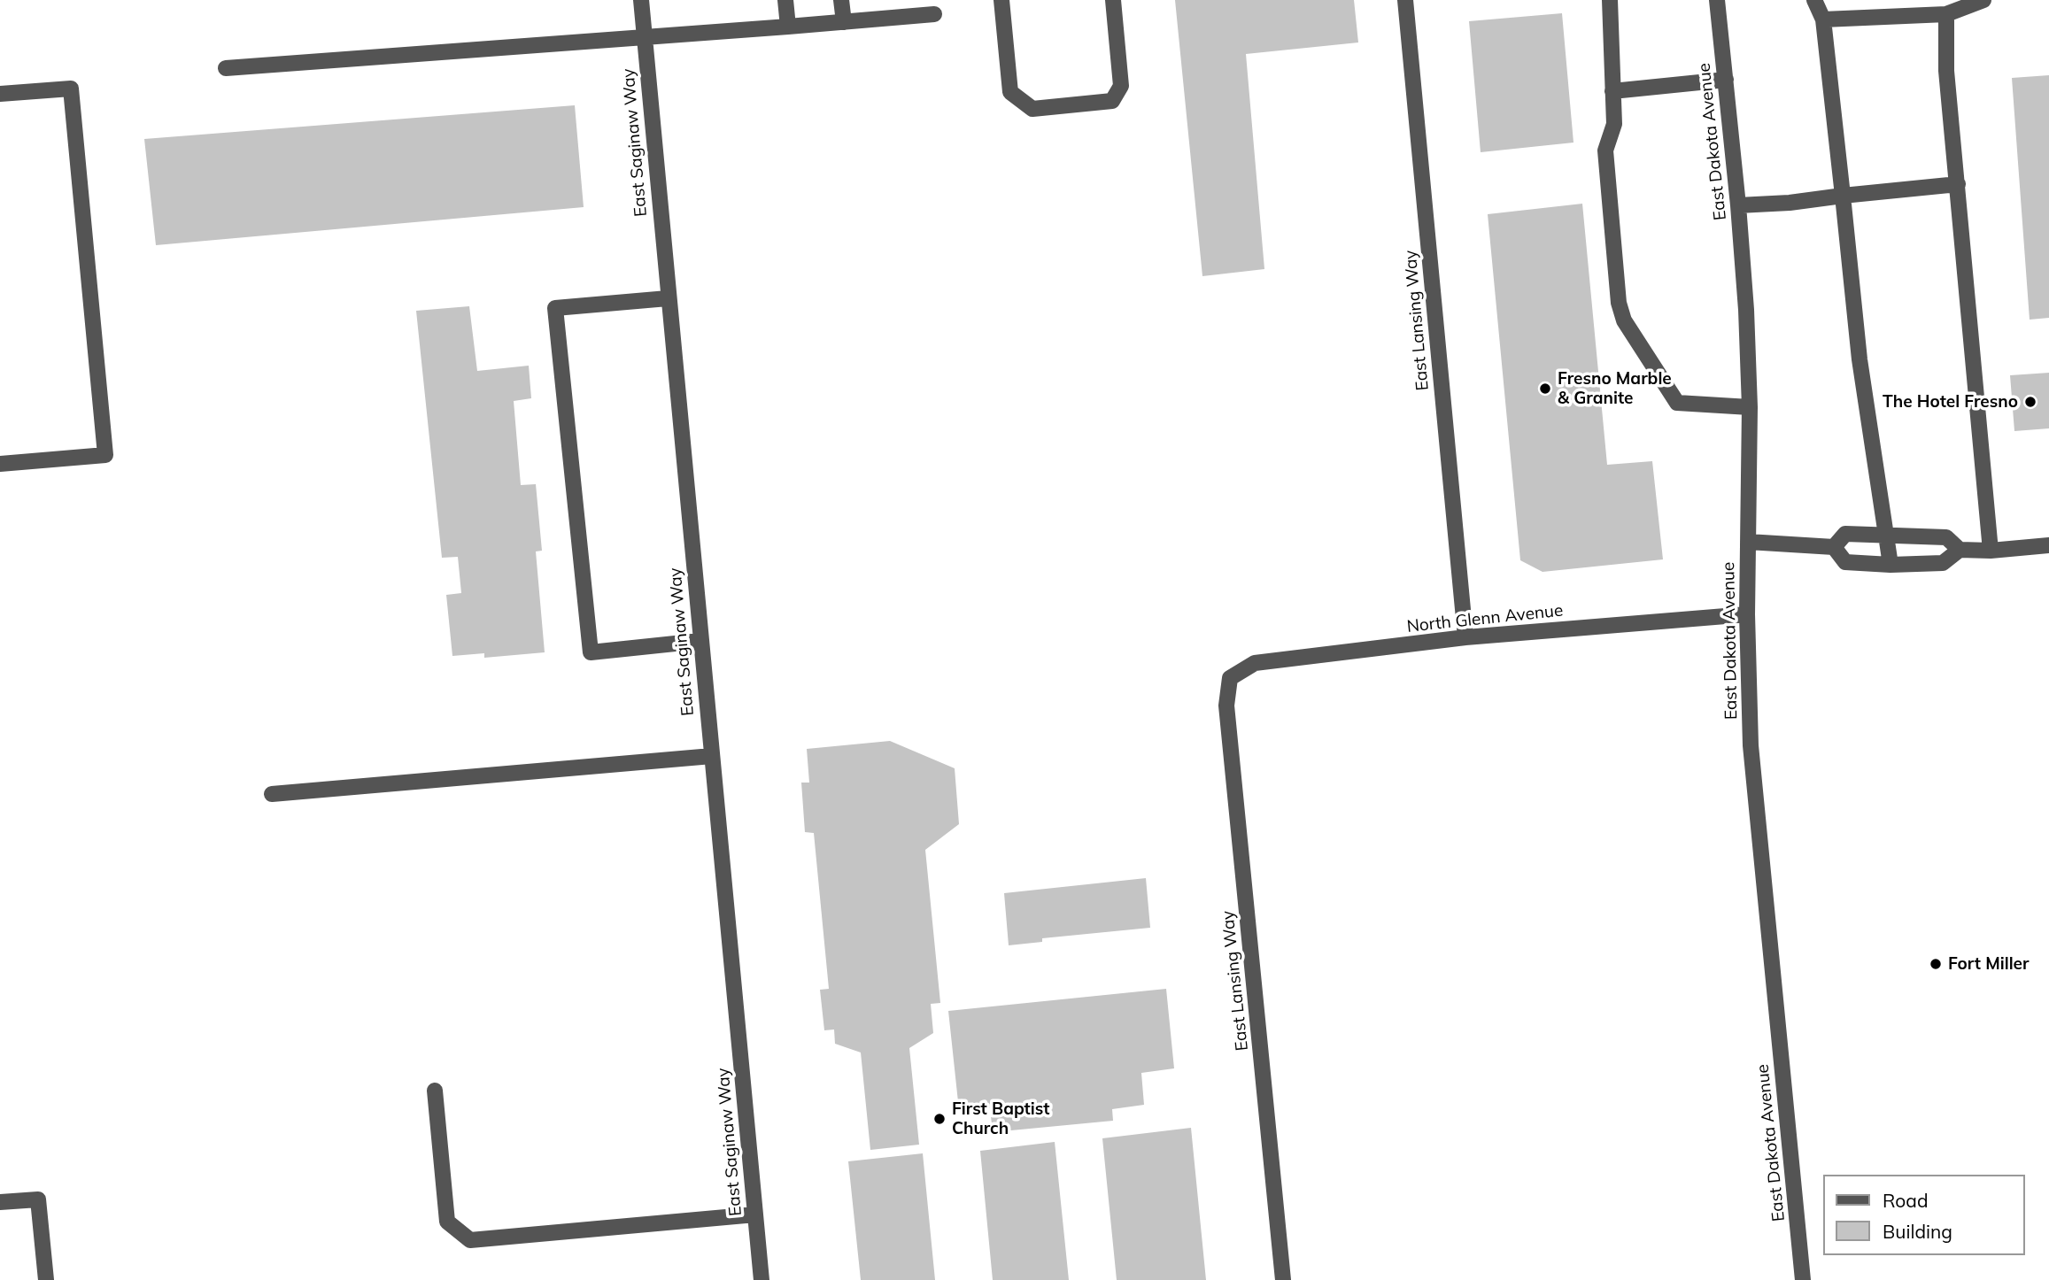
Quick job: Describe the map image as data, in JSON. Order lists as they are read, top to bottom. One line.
{"streets":{"street":["East Dakota Avenue","East Saginaw Way","East Lansing Way","North Glenn Avenue"]},"crossings":[["East Dakota Avenue","North Glenn Avenue"],["East Lansing Way","North Glenn Avenue"]],"places":["Fresno Marble & Granite","The Hotel Fresno","Fort Miller","First Baptist Church"],"legend":["Road","Building"]}
